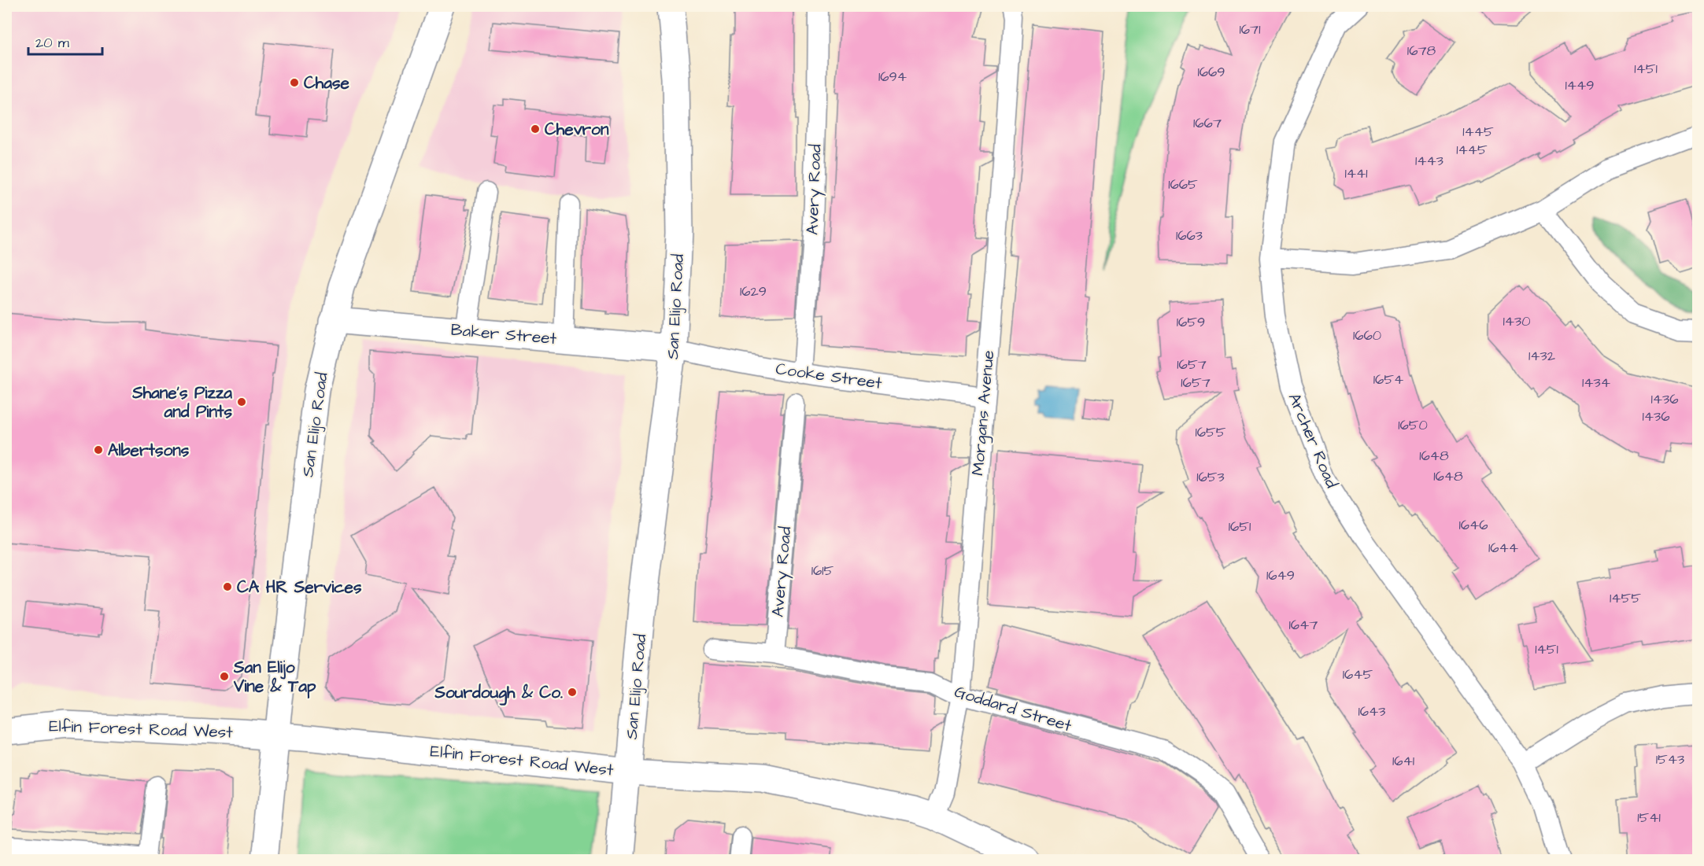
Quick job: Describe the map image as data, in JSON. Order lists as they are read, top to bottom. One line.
{"streets":{"main road":["San Elijo Road","Baker Street","Elfin Forest Road West"],"street":["Avery Road","Cooke Street","Morgans Avenue","Archer Road","Goddard Street"]},"crossings":[["Avery Road","Cooke Street"],["Avery Road","Goddard Street"],["San Elijo Road","Baker Street"],["San Elijo Road","Cooke Street"],["San Elijo Road","Elfin Forest Road West"],["Baker Street","Cooke Street"],["Cooke Street","Morgans Avenue"],["Morgans Avenue","Goddard Street"],["Morgans Avenue","Elfin Forest Road West"]],"places":["Chase","Chevron","Shane's Pizza and Pints","Albertsons","CA HR Services","San Elijo Vine & Tap","Sourdough & Co."],"house_numbers":["1671","1678","1451","1669","1694","1449","1667","1445","1445","1443","1441","1665","1663","1629","1430","1659","1660","1432","1657","1654","1657","1434","1436","1436","1650","1655","1648","1648","1653","1646","1651","1644","1615","1649","1455","1647","1451","1645","1643","1543","1641","1541"],"scale_bar":"20 m"}
